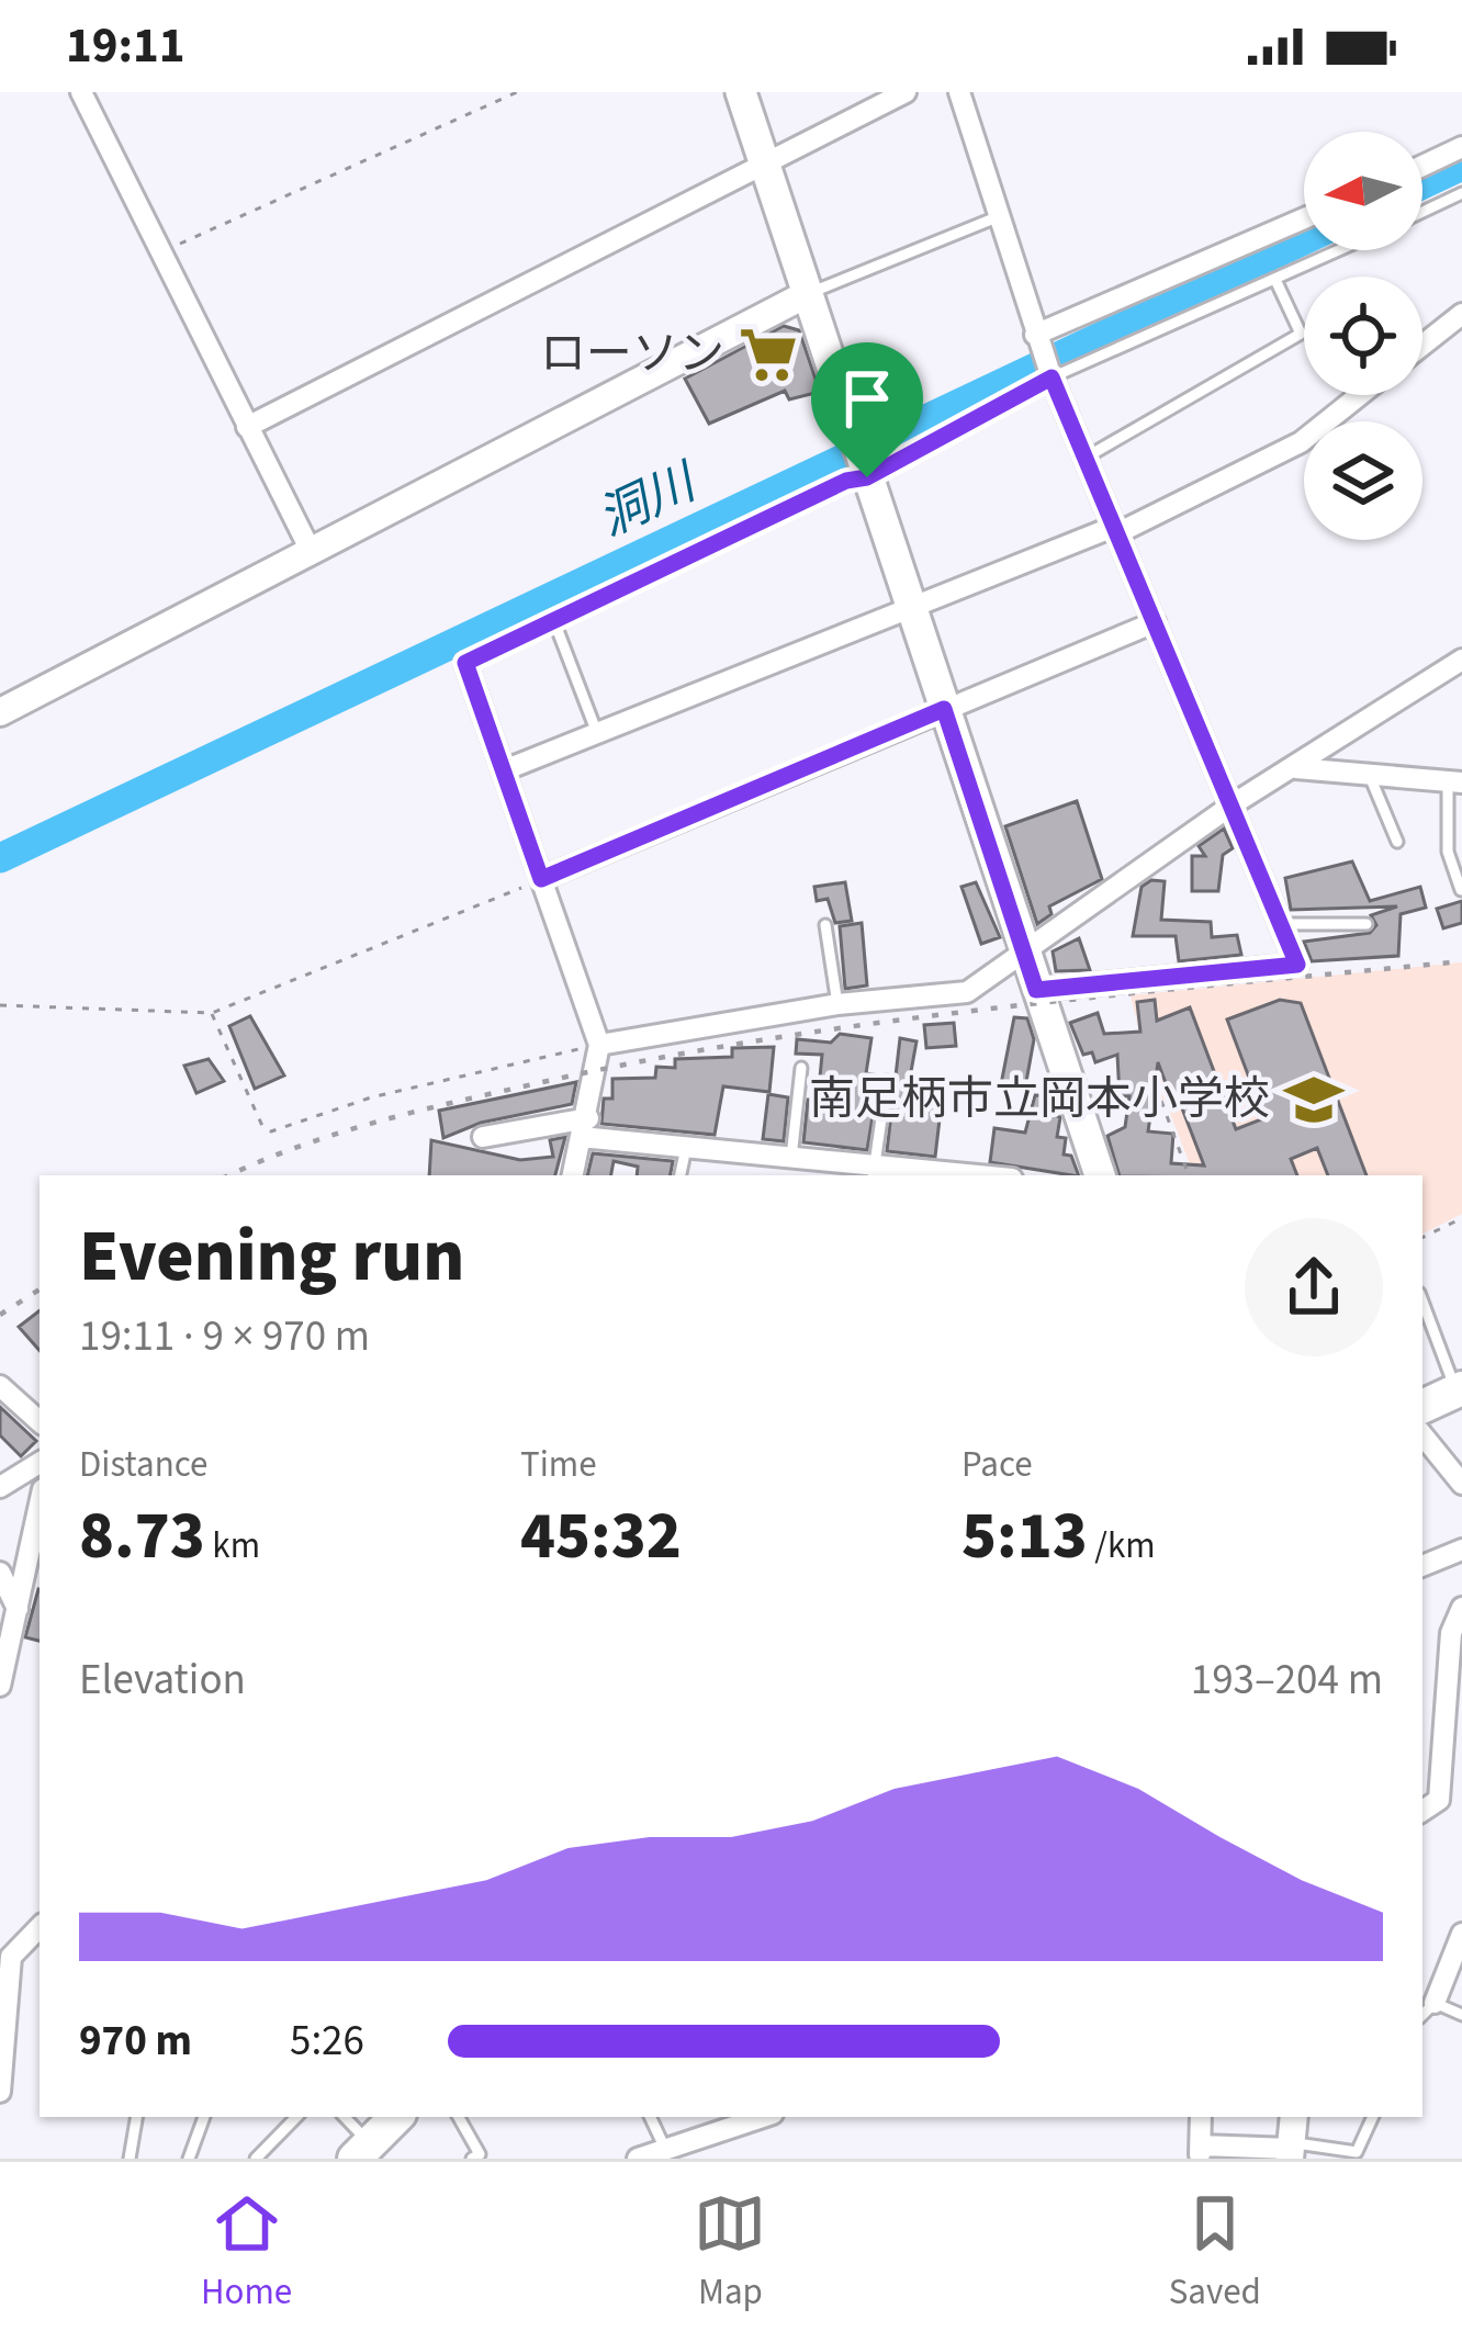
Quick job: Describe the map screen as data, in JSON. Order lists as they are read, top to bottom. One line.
{"water":["洞川"],"places":{"supermarket":["ローソン"],"school or university":["南足柄市立岡本小学校"]},"north":"left","page":{"status":"19:11","heading":["Evening run","19:11 · 9 × 970 m"],"stats":[["Distance","8.73 km"],["Time","45:32"],["Pace","5:13 /km"]],"chart":["Elevation","193–204 m"],"list":[{"name":"970 m","note":"5:26"}],"tabs":["Home","Map","Saved"]}}
